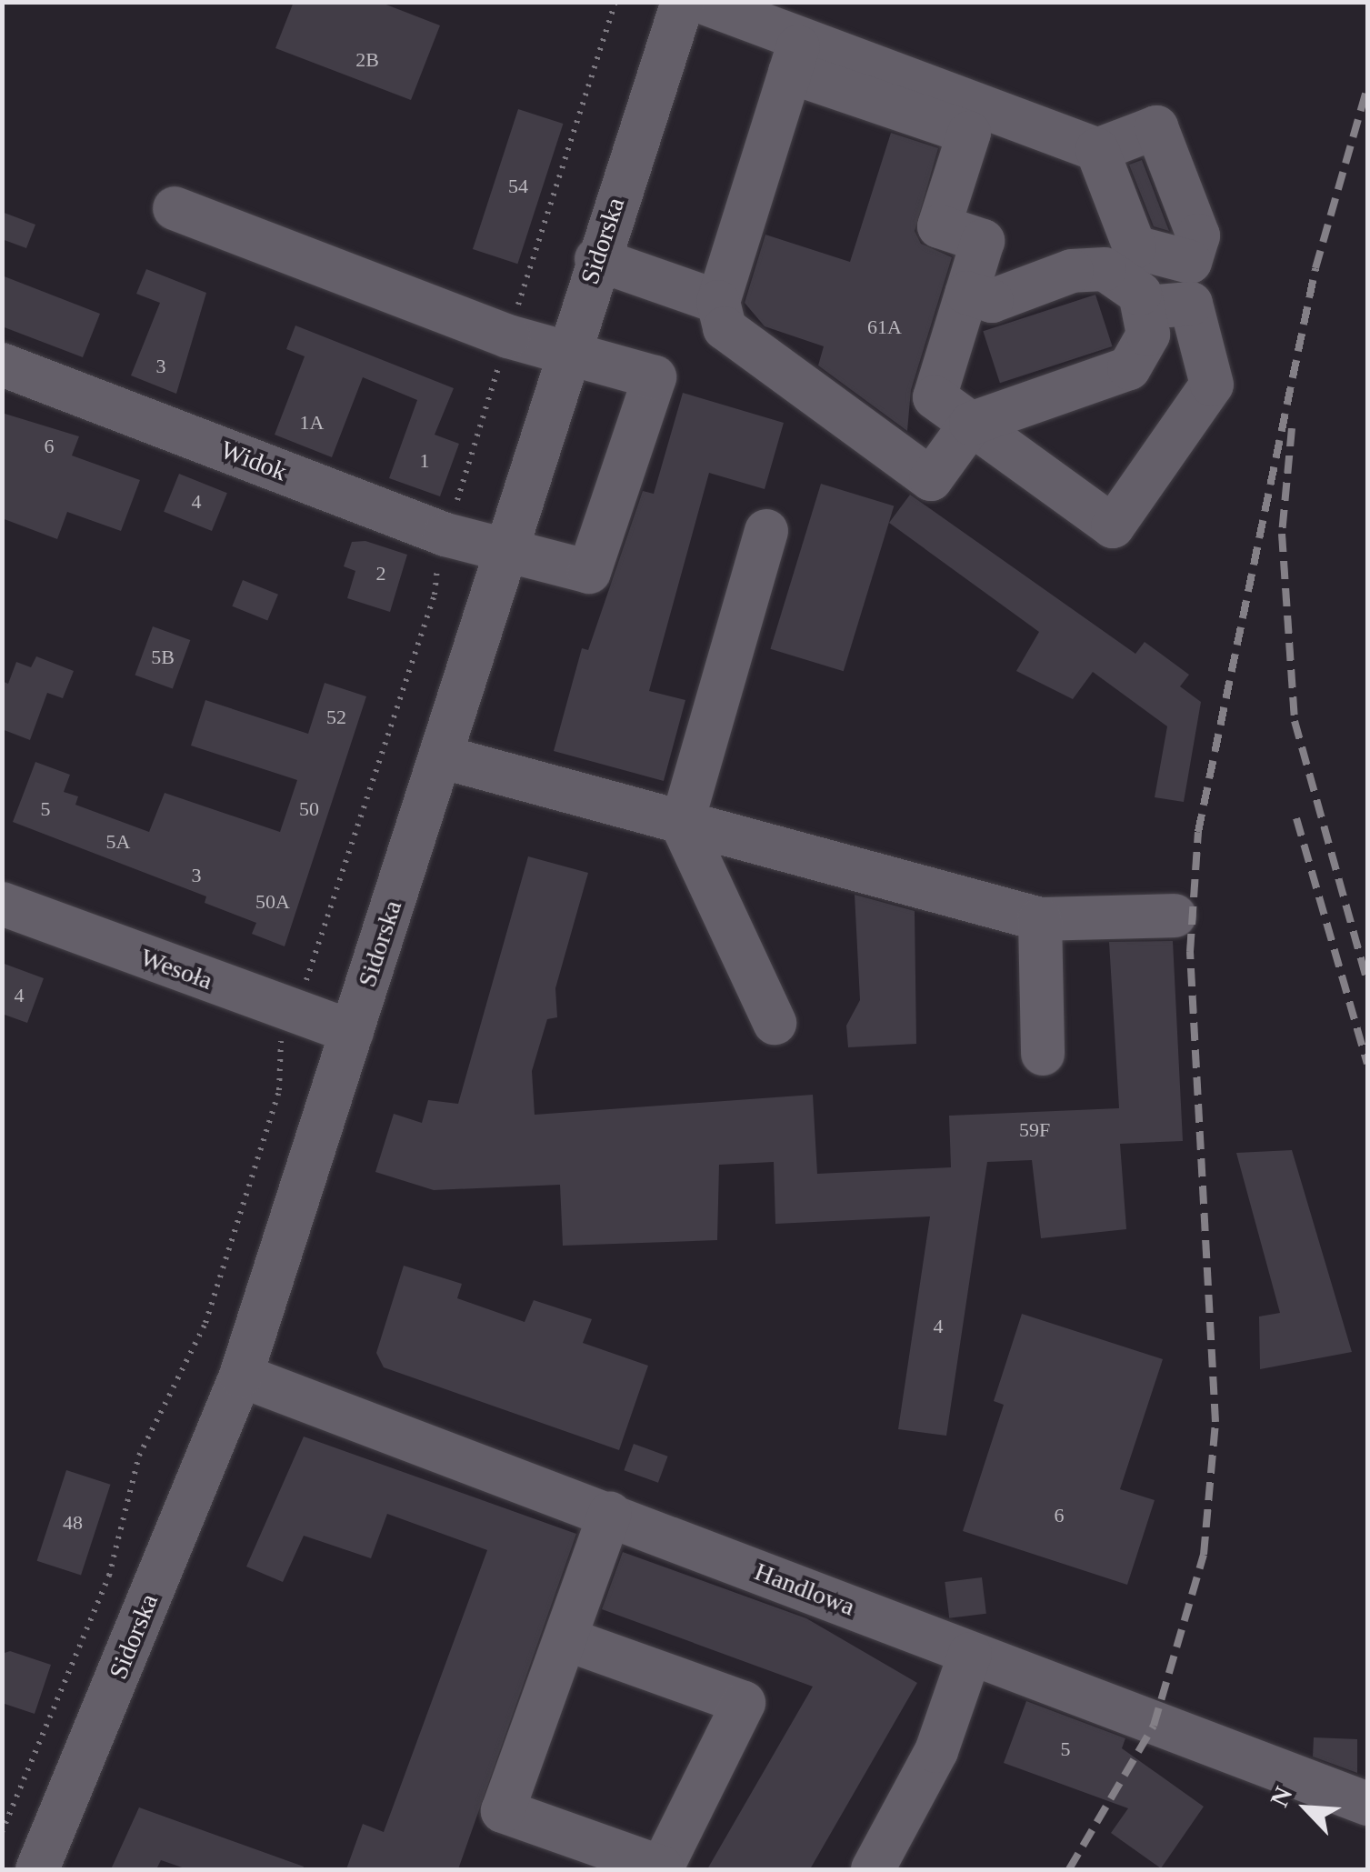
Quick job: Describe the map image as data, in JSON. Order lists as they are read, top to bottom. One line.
{"streets":{"street":["Sidorska","Widok","Wesoła","Handlowa"]},"crossings":[["Sidorska","Widok"],["Sidorska","Wesoła"],["Sidorska","Handlowa"]],"house_numbers":["2B","54","61A","3","1A","6","1","4","2","5B","52","5","50","5A","3","50A","4","59F","4","6","48","5"],"north":"top left"}
